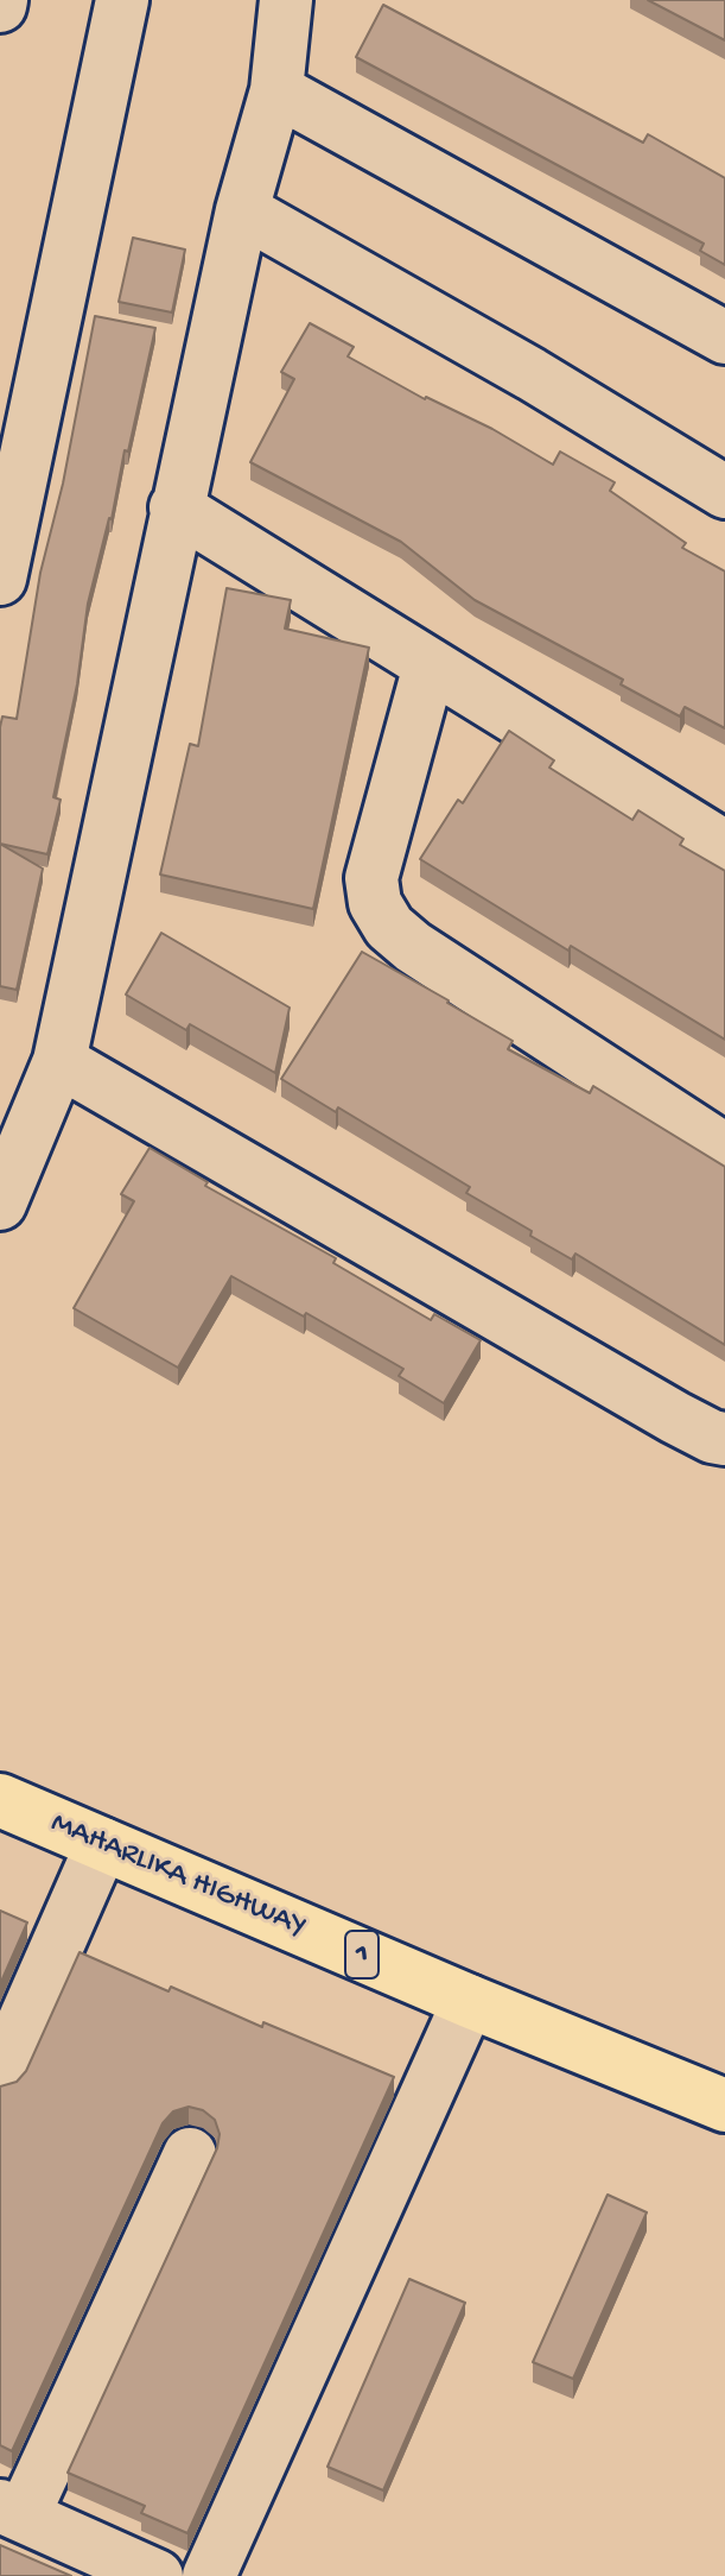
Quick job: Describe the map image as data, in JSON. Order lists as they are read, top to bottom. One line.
{"streets":{"highway":["MAHARLIKA HIGHWAY","1"]}}
